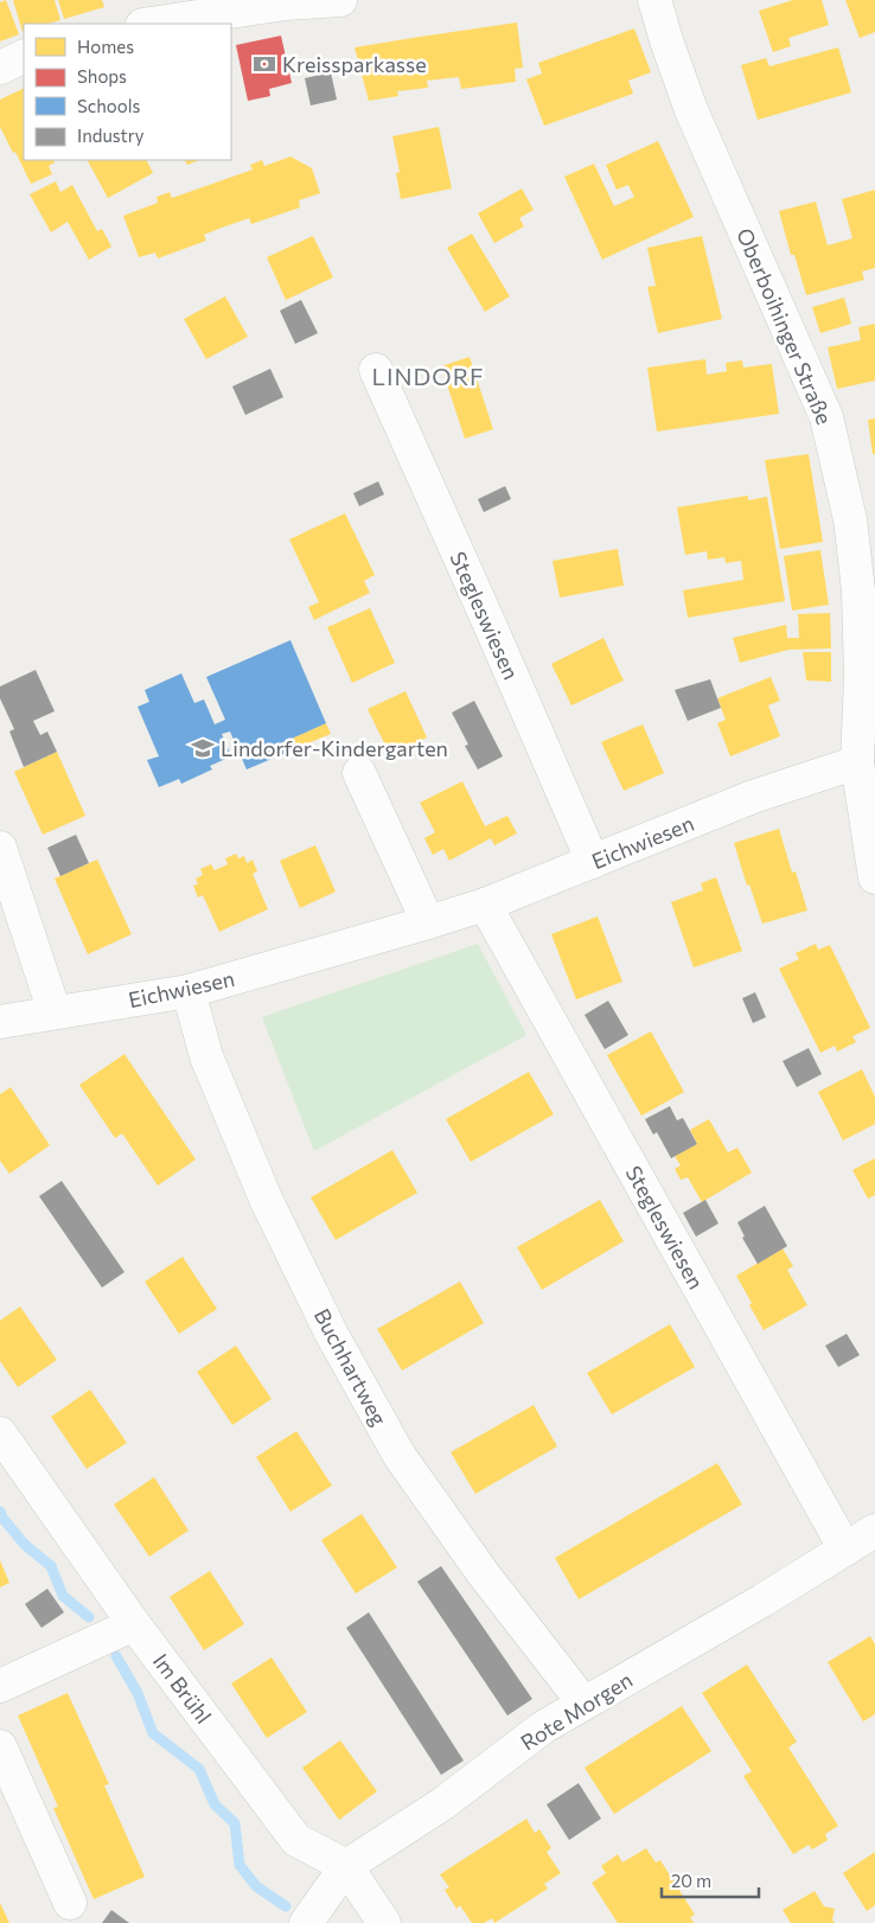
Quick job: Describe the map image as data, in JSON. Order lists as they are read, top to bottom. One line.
{"streets":{"street":["Oberboihinger Straße","Stegleswiesen","Eichwiesen","Buchhartweg","Im Brühl","Rote Morgen"]},"crossings":[["Oberboihinger Straße","Eichwiesen"],["Stegleswiesen","Eichwiesen"],["Stegleswiesen","Rote Morgen"],["Eichwiesen","Buchhartweg"],["Buchhartweg","Rote Morgen"],["Im Brühl","Rote Morgen"]],"districts":["LINDORF"],"places":{"bank":["Kreissparkasse"],"school or university":["Lindorfer-Kindergarten"]},"legend":["Homes","Shops","Schools","Industry"],"scale_bar":"20 m"}
